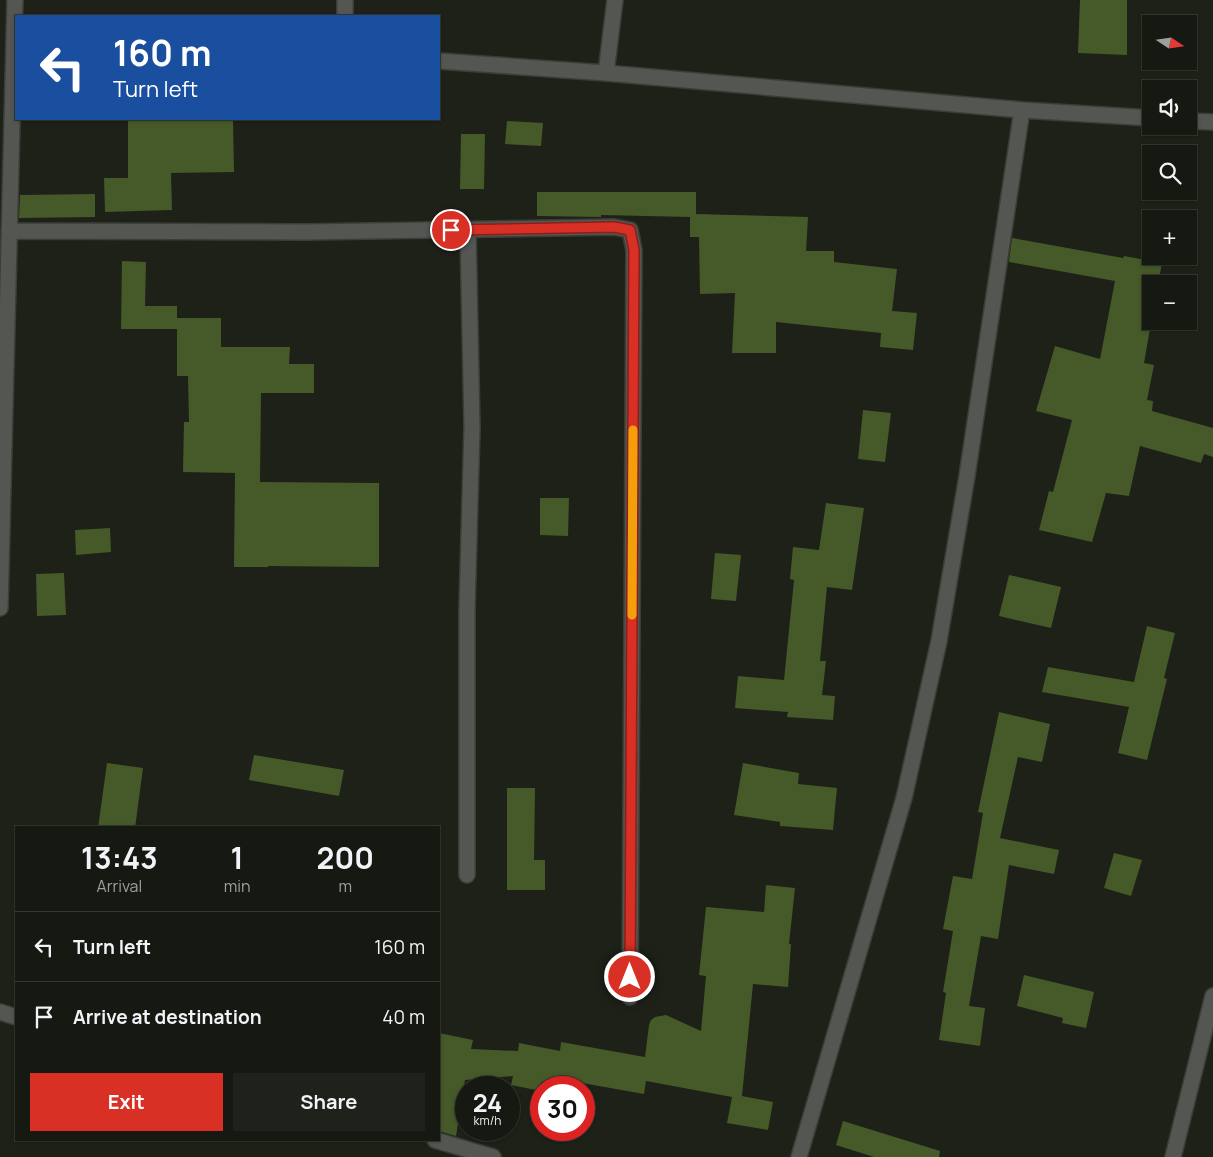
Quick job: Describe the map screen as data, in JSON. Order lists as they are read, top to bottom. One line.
{"north":"right","page":{"map_buttons":["+","−"],"turn":["160 m","Turn left"],"eta":["13:43","Arrival","1","min","200","m"],"list":[{"name":"Turn left","value":"160 m"},{"name":"Arrive at destination","value":"40 m"}],"buttons":["Exit","Share"],"speed":"24 km/h","limit":"30"}}
